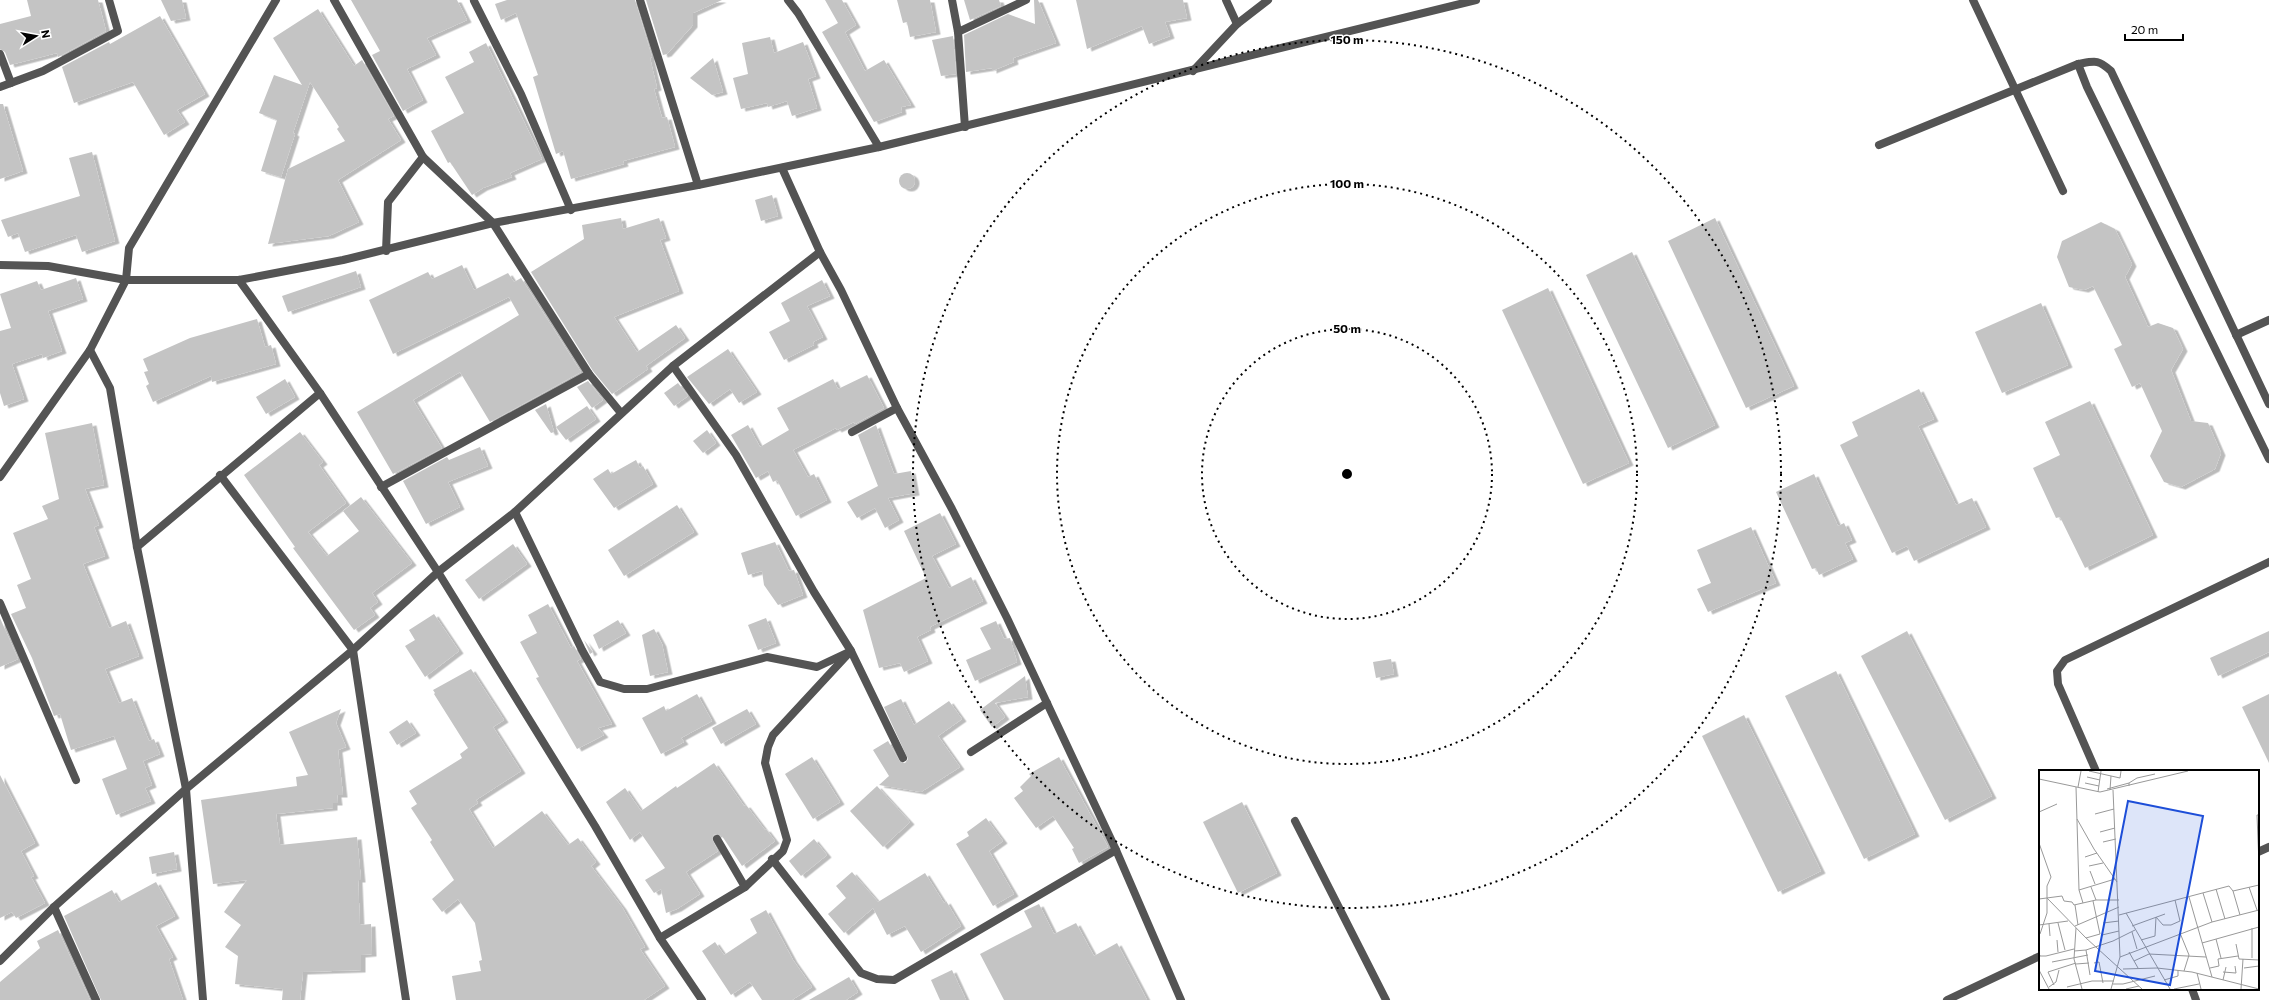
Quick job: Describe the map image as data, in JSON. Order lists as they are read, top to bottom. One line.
{"scale_bar":"20 m","north":"right","rings":["150 m","100 m","50 m"]}
